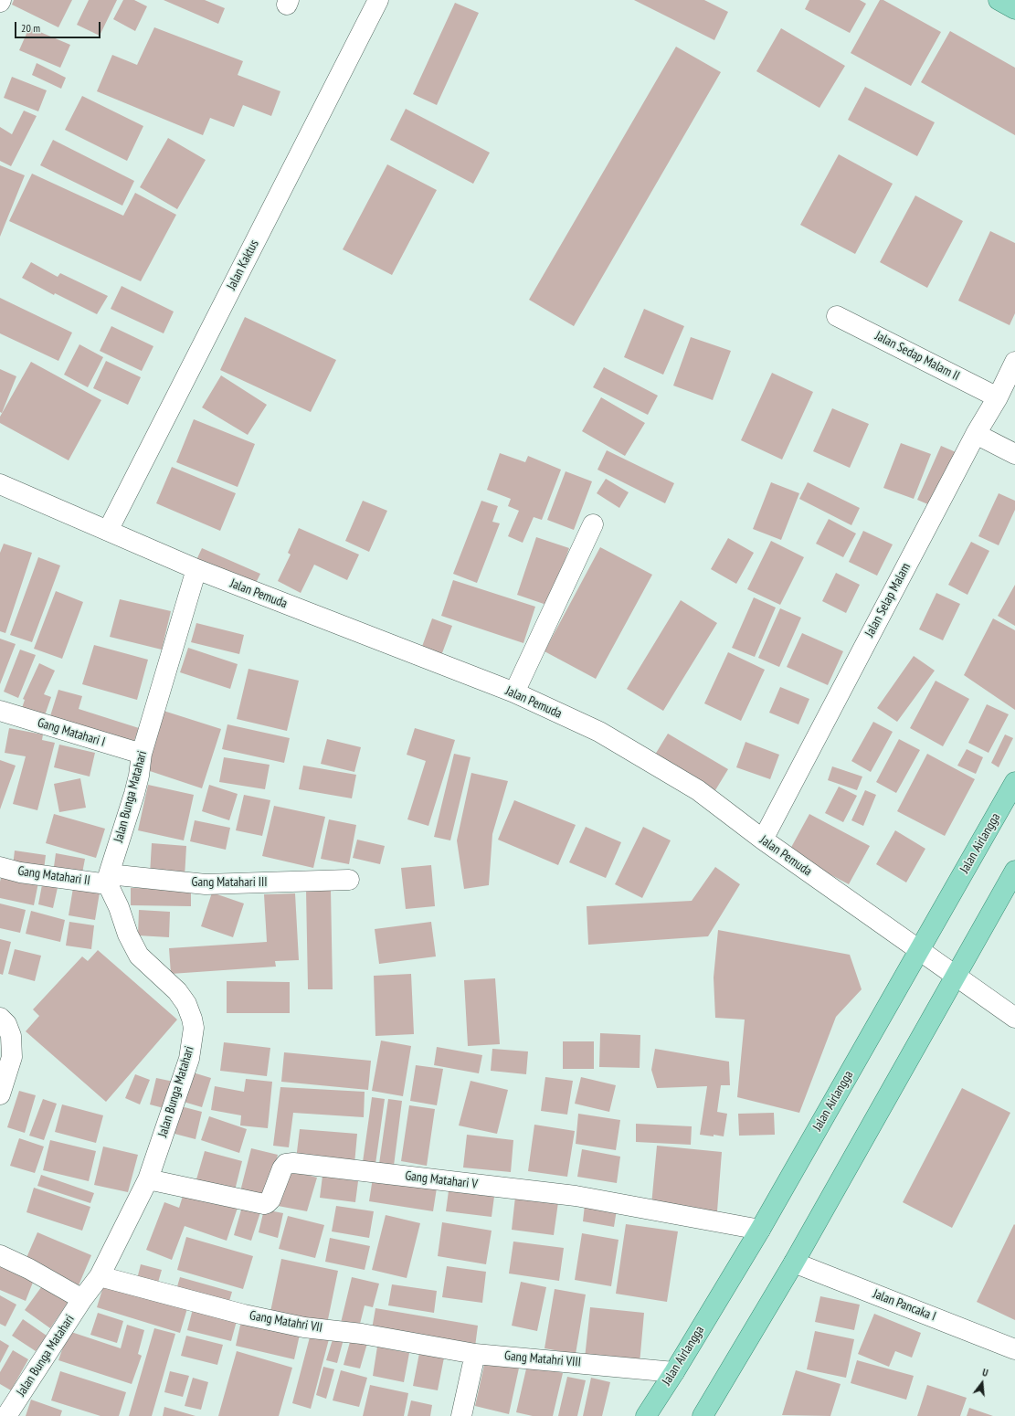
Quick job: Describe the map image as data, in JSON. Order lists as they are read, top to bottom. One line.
{"streets":{"main road":["Jalan Airlangga"],"street":["Jalan Kaktus","Jalan Sedap Malam II","Jalan Pemuda","Jalan Selap Malam","Gang Matahari I","Jalan Bunga Matahari","Gang Matahari II","Gang Matahari III","Gang Matahari V","Jalan Pancaka I","Gang Matahri VII","Gang Matahri VIII"]},"crossings":[["Jalan Kaktus","Jalan Pemuda"],["Jalan Sedap Malam II","Jalan Selap Malam"],["Jalan Pemuda","Jalan Selap Malam"],["Jalan Pemuda","Jalan Bunga Matahari"],["Jalan Pemuda","Jalan Airlangga"],["Gang Matahari I","Jalan Bunga Matahari"],["Jalan Bunga Matahari","Gang Matahari II"],["Jalan Bunga Matahari","Gang Matahari III"],["Jalan Bunga Matahari","Gang Matahari V"],["Jalan Bunga Matahari","Gang Matahri VII"],["Jalan Airlangga","Gang Matahari V"],["Jalan Airlangga","Gang Matahri VIII"],["Gang Matahari II","Gang Matahari III"],["Gang Matahri VII","Gang Matahri VIII"]],"scale_bar":"20 m","north":"top"}
